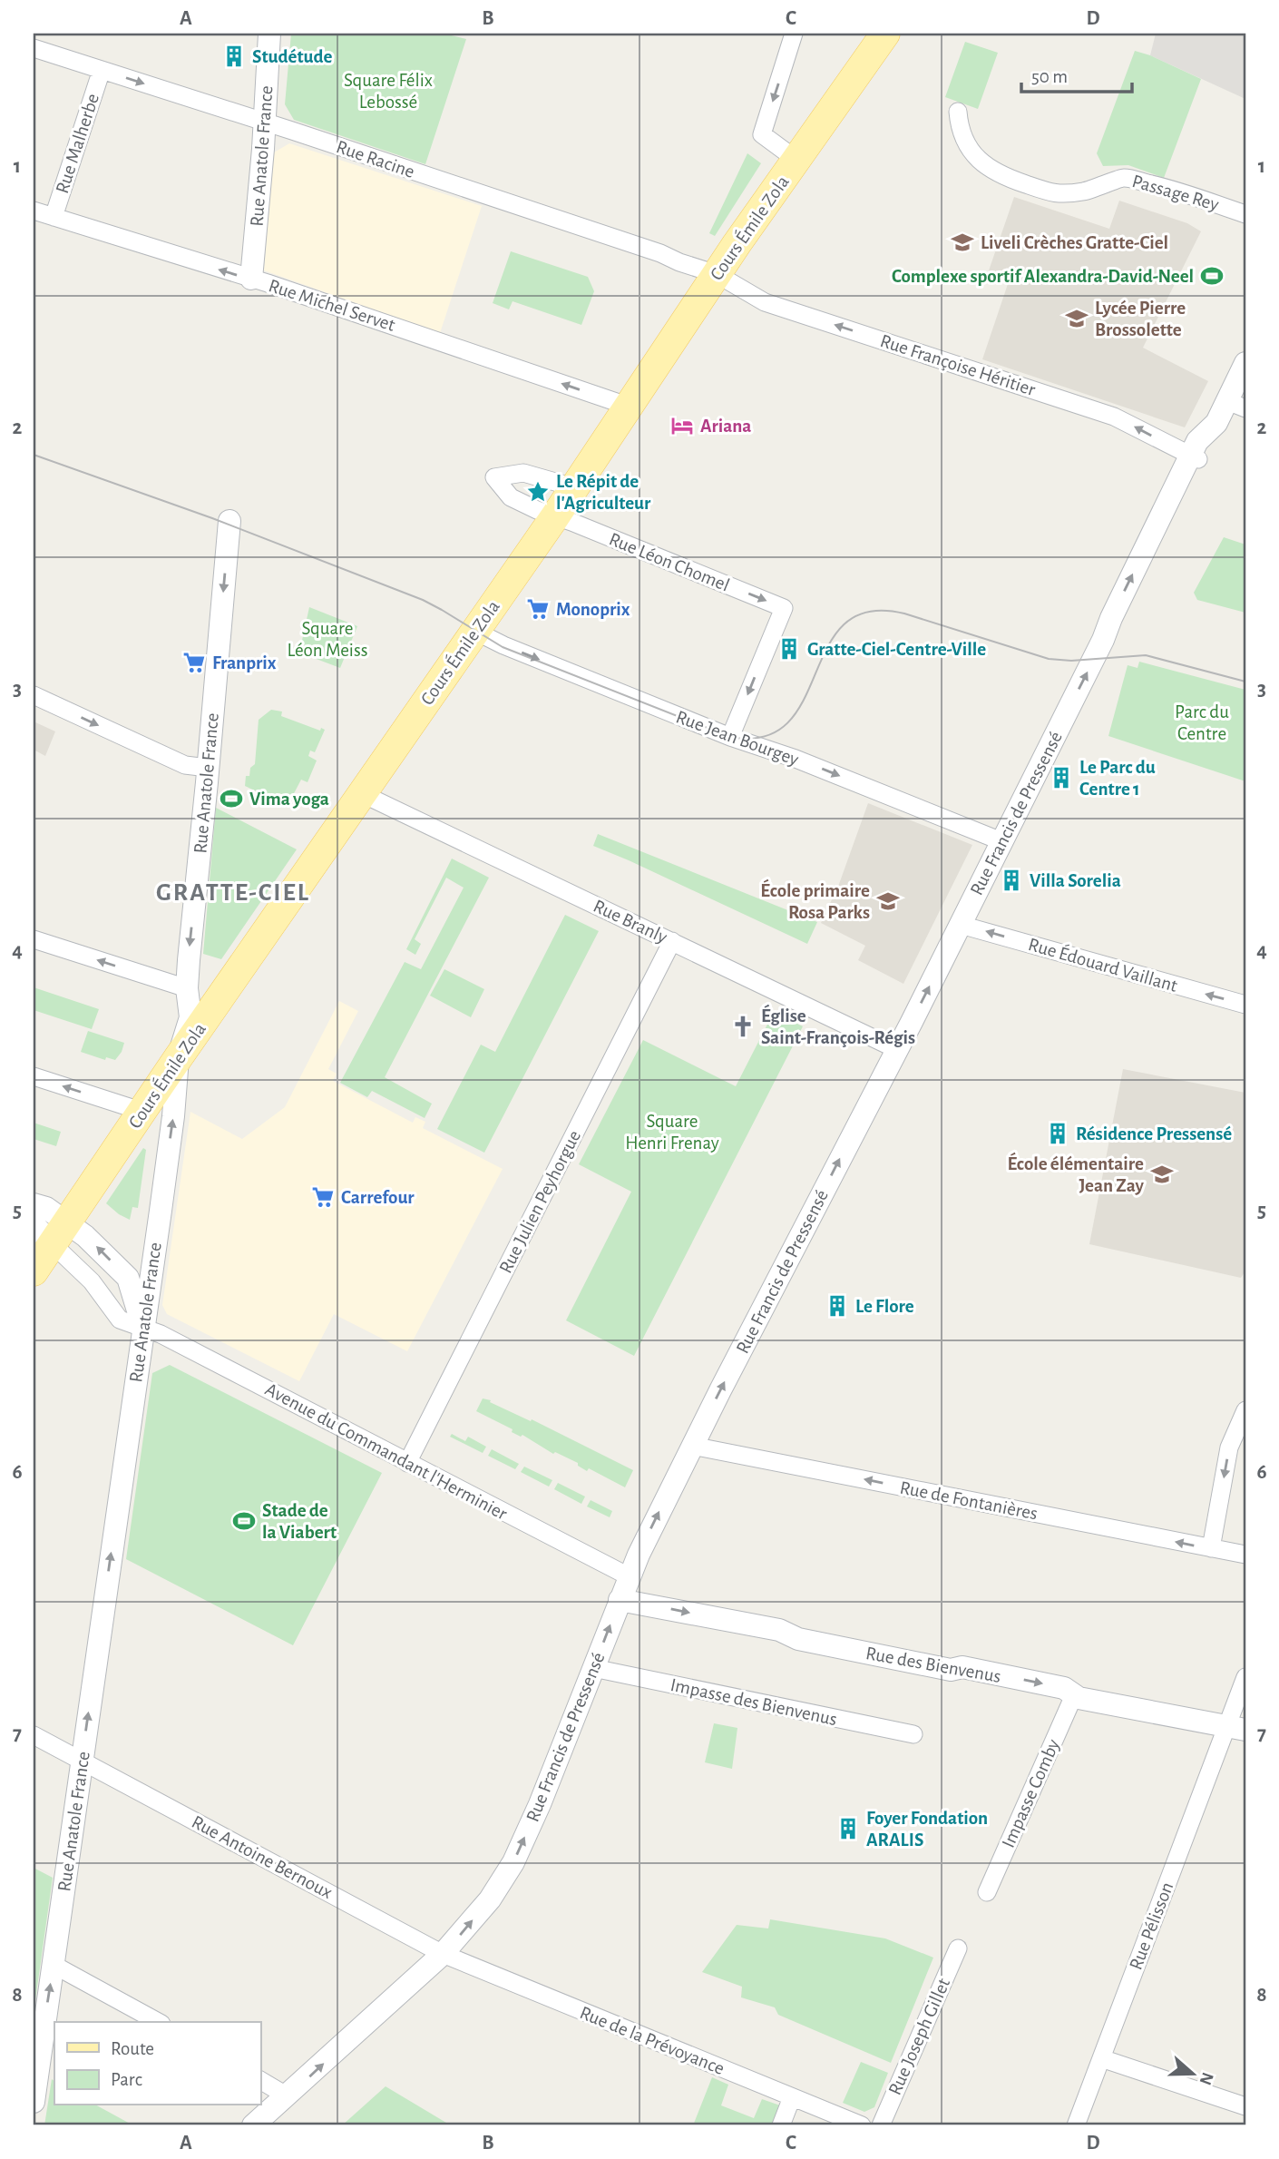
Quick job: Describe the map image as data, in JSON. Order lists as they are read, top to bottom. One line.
{"streets":{"main road":["Cours Émile Zola"],"street":["Rue Malherbe","Rue Anatole France","Rue Racine","Passage Rey","Rue Michel Servet","Rue Françoise Héritier","Rue Léon Chomel","Rue Jean Bourgey","Rue Francis de Pressensé","Rue Branly","Rue Édouard Vaillant","Rue Julien Peyhorgue","Avenue du Commandant l'Herminier","Rue de Fontanières","Rue des Bienvenus","Impasse des Bienvenus","Impasse Comby","Rue Antoine Bernoux","Rue Pélisson","Rue Joseph Gillet","Rue de la Prévoyance"]},"crossings":[["Rue Malherbe","Rue Racine"],["Rue Malherbe","Rue Michel Servet"],["Rue Anatole France","Rue Racine"],["Rue Anatole France","Cours Émile Zola"],["Rue Anatole France","Rue Michel Servet"],["Rue Anatole France","Avenue du Commandant l'Herminier"],["Rue Anatole France","Rue Antoine Bernoux"],["Rue Racine","Cours Émile Zola"],["Rue Racine","Rue Françoise Héritier"],["Cours Émile Zola","Rue Michel Servet"],["Cours Émile Zola","Rue Françoise Héritier"],["Cours Émile Zola","Rue Léon Chomel"],["Cours Émile Zola","Rue Jean Bourgey"],["Cours Émile Zola","Rue Branly"],["Cours Émile Zola","Avenue du Commandant l'Herminier"],["Rue Françoise Héritier","Rue Francis de Pressensé"],["Rue Léon Chomel","Rue Jean Bourgey"],["Rue Jean Bourgey","Rue Francis de Pressensé"],["Rue Francis de Pressensé","Rue Branly"],["Rue Francis de Pressensé","Rue Édouard Vaillant"],["Rue Francis de Pressensé","Avenue du Commandant l'Herminier"],["Rue Francis de Pressensé","Rue de Fontanières"],["Rue Francis de Pressensé","Rue des Bienvenus"],["Rue Francis de Pressensé","Impasse des Bienvenus"],["Rue Francis de Pressensé","Rue Antoine Bernoux"],["Rue Francis de Pressensé","Rue de la Prévoyance"],["Rue Branly","Rue Julien Peyhorgue"],["Rue Julien Peyhorgue","Avenue du Commandant l'Herminier"],["Rue des Bienvenus","Impasse Comby"],["Rue des Bienvenus","Rue Pélisson"],["Rue Antoine Bernoux","Rue de la Prévoyance"]],"one_way":["Rue Michel Servet","Rue Françoise Héritier","Rue Jean Bourgey","Rue Francis de Pressensé","Rue Édouard Vaillant","Rue de Fontanières","Rue des Bienvenus"],"districts":["GRATTE-CIEL"],"parks":["Square Félix Lebossé","Square Léon Meiss","Parc du Centre","Square Henri Frenay"],"places":{"building":["Studétude","Gratte-Ciel-Centre-Ville","Le Parc du Centre 1","Villa Sorelia","Résidence Pressensé","Le Flore","Foyer Fondation ARALIS"],"school or university":["Liveli Crèches Gratte-Ciel","Lycée Pierre Brossolette","École primaire Rosa Parks","École élémentaire Jean Zay"],"sports":["Complexe sportif Alexandra-David-Neel","Vima yoga","Stade de la Viabert"],"hotel":["Ariana"],"place":["Le Répit de l'Agriculteur"],"supermarket":["Monoprix","Franprix","Carrefour"],"church":["Église Saint-François-Régis"]},"legend":["Route","Parc"],"scale_bar":"50 m","north":"right","grid":{"columns":["A","B","C","D"],"rows":["1","2","3","4","5","6","7","8"]}}
